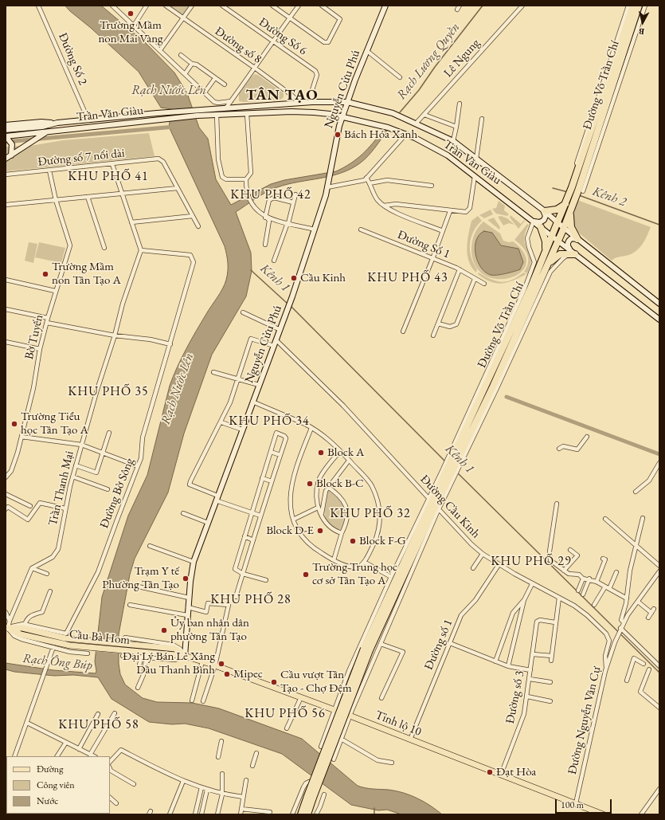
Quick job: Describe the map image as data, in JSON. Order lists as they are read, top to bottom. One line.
{"streets":{"highway":["Đường Võ Trần Chí"],"main road":["Nguyễn Cửu Phú","Trần Văn Giàu","Cầu Bà Hom","Tỉnh lộ 10"],"street":["Đường Số 6","Đường số 8","Lê Ngung","Đường Số 2","Đường số 7 nối dài","Đường Số 1","Bờ Tuyến","Trần Thanh Mại","Đường Bờ Sông","Đường Cầu Kinh","Đường số 1","Đường số 3","Đường Nguyễn Văn Cự"]},"crossings":[["Đường Số 6","Trần Văn Giàu"],["Đường số 8","Trần Văn Giàu"],["Lê Ngung","Trần Văn Giàu"],["Đường Số 2","Trần Văn Giàu"],["Đường Võ Trần Chí","Trần Văn Giàu"],["Nguyễn Cửu Phú","Trần Văn Giàu"],["Nguyễn Cửu Phú","Đường Cầu Kinh"],["Nguyễn Cửu Phú","Tỉnh lộ 10"],["Đường số 7 nối dài","Bờ Tuyến"],["Trần Thanh Mại","Đường Bờ Sông"],["Đường Bờ Sông","Cầu Bà Hom"],["Đường Cầu Kinh","Đường số 1"],["Đường Cầu Kinh","Đường Nguyễn Văn Cự"],["Cầu Bà Hom","Tỉnh lộ 10"],["Đường số 1","Tỉnh lộ 10"],["Đường số 3","Tỉnh lộ 10"],["Đường Nguyễn Văn Cự","Tỉnh lộ 10"]],"districts":["TÂN TẠO","KHU PHỐ 41","KHU PHỐ 42","KHU PHỐ 43","KHU PHỐ 35","KHU PHỐ 34","KHU PHỐ 32","KHU PHỐ 29","KHU PHỐ 28","KHU PHỐ 56","KHU PHỐ 58"],"water":["Rạch Lương Quyền","Rạch Nước Lên","Kênh 2","Kênh 1","Rạch Ông Búp"],"places":["Trường Mầm non Mai Vàng","Bách Hóa Xanh","Trường Mầm non Tân Tạo A","Cầu Kinh","Trường Tiểu học Tân Tạo A","Block A","Block B-C","Block D-E","Block F-G","Trường Trung học cơ sở Tân Tạo A","Trạm Y tế Phường Tân Tạo","Ủy ban nhân dân phường Tân Tạo","Đại Lý Bán Lẻ Xăng Dầu Thanh Bình","Mipec","Cầu vượt Tân Tạo - Chợ Đệm","Đạt Hòa"],"legend":["Đường","Công viên","Nước"],"scale_bar":"100 m","north":"bottom"}
